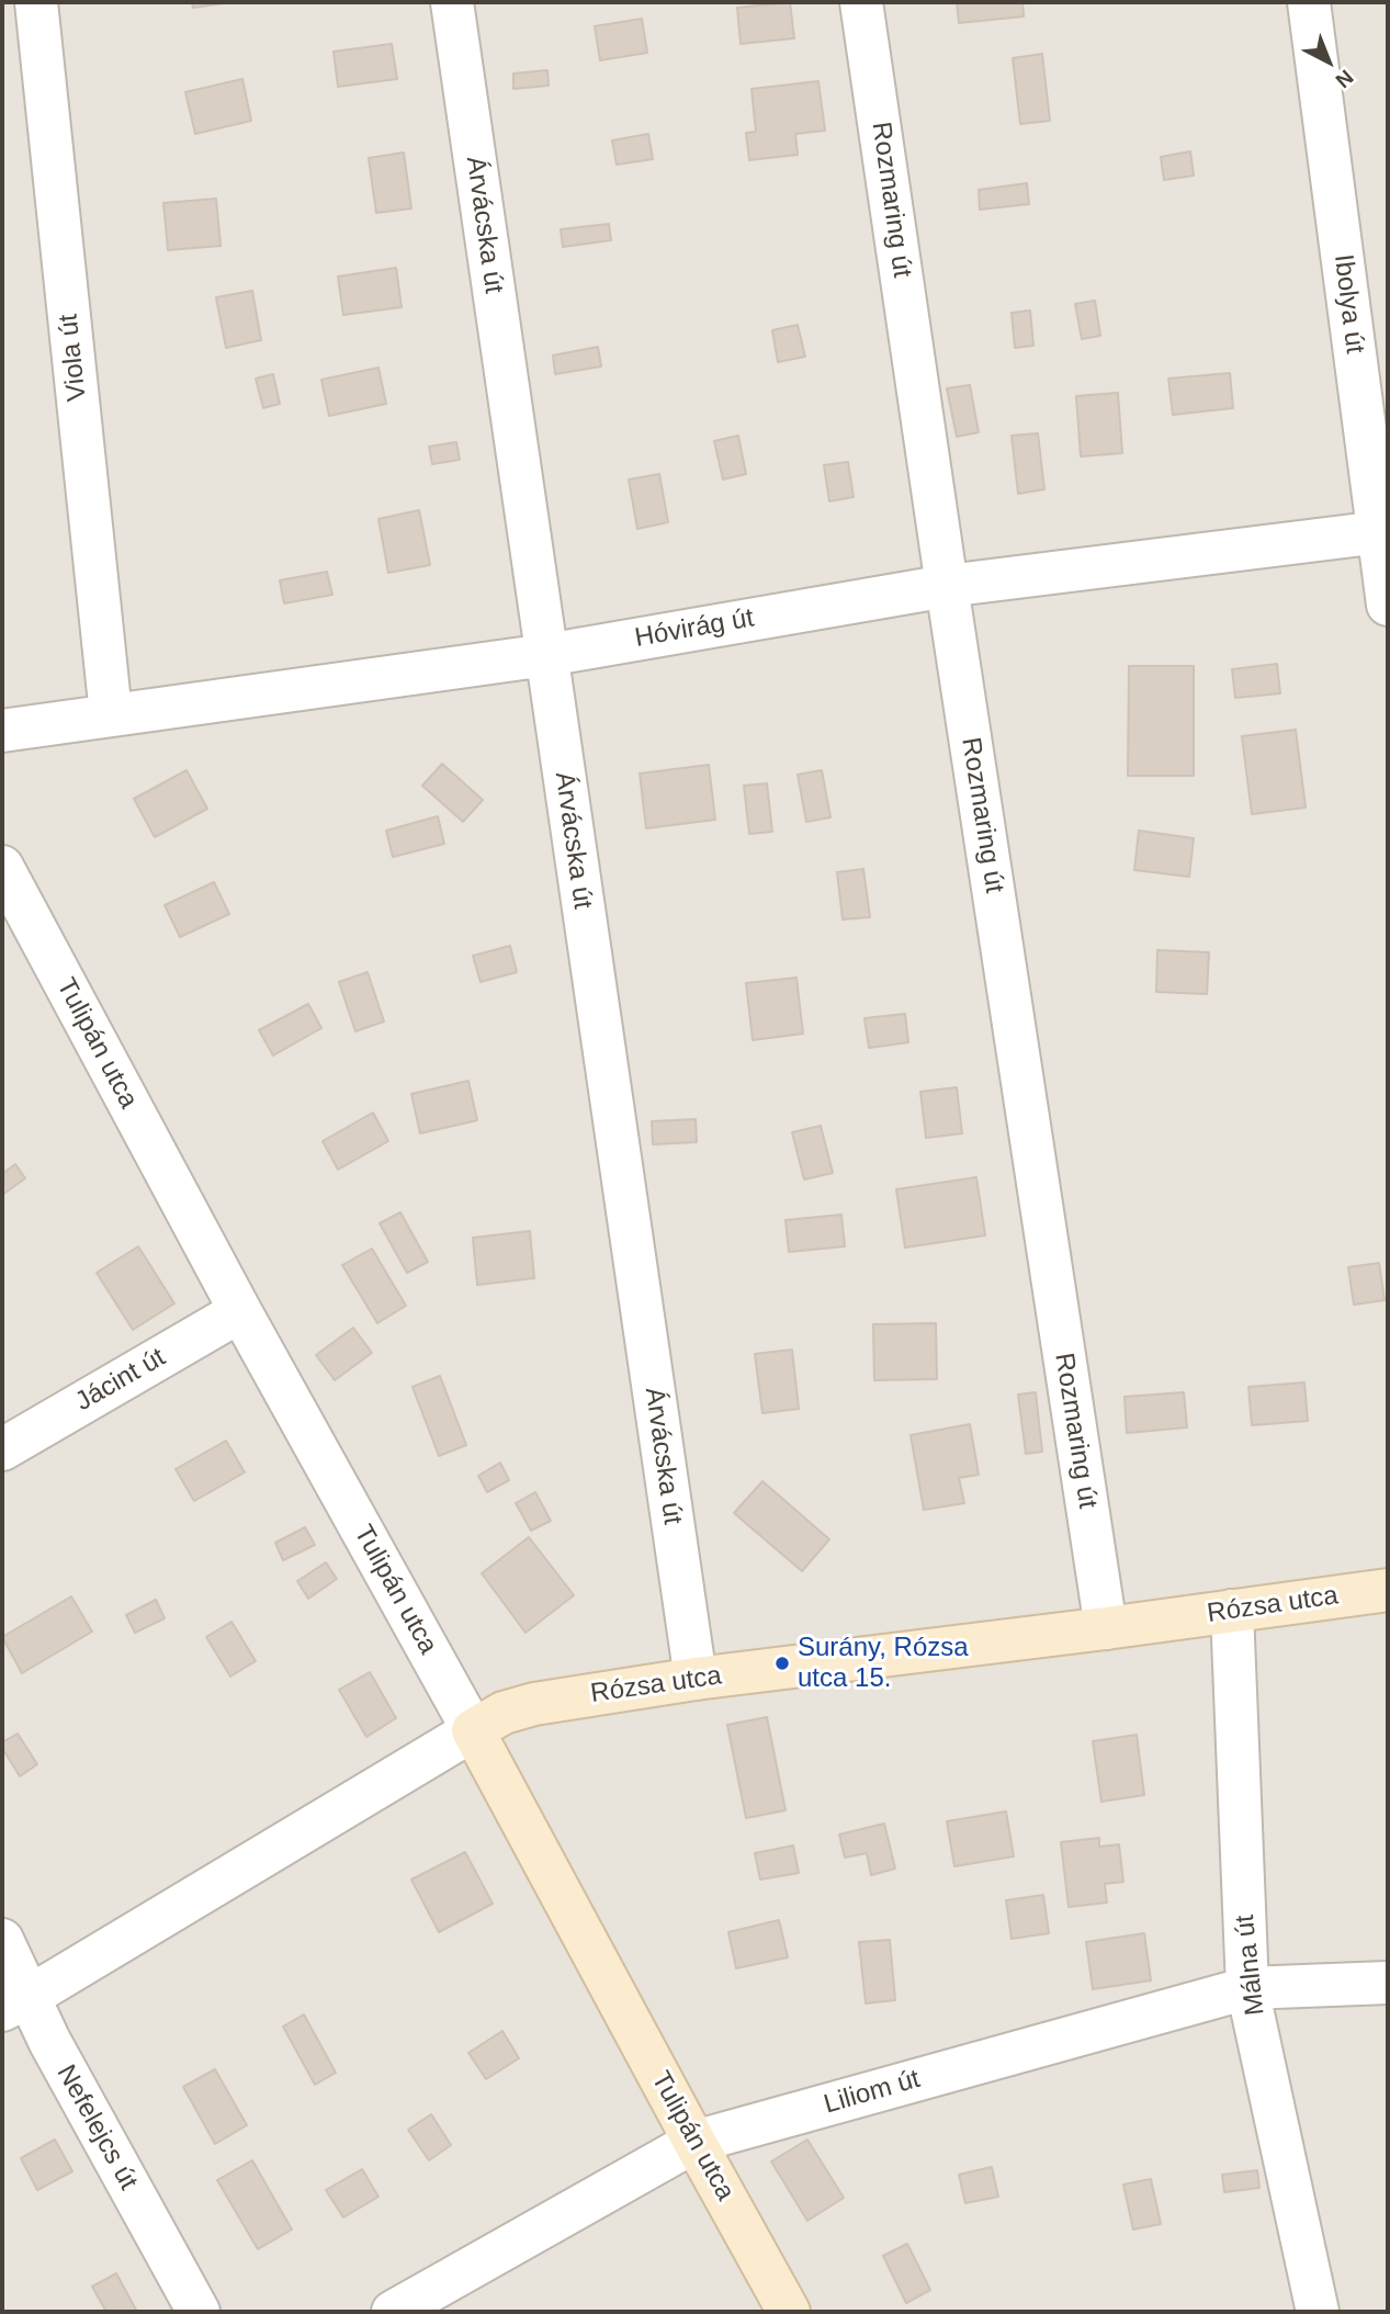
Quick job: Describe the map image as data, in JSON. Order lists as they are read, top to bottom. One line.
{"streets":{"street":["Rozmaring út","Árvácska út","Ibolya út","Viola út","Hóvirág út","Tulipán utca","Jácint út","Rózsa utca","Málna út","Liliom út","Nefelejcs út"]},"crossings":[["Rozmaring út","Hóvirág út"],["Rozmaring út","Rózsa utca"],["Árvácska út","Hóvirág út"],["Árvácska út","Rózsa utca"],["Ibolya út","Hóvirág út"],["Viola út","Hóvirág út"],["Tulipán utca","Jácint út"],["Tulipán utca","Rózsa utca"],["Tulipán utca","Liliom út"],["Rózsa utca","Málna út"],["Rózsa utca","Nefelejcs út"],["Málna út","Liliom út"]],"places":["Surány, Rózsa utca 15."],"north":"bottom right"}
